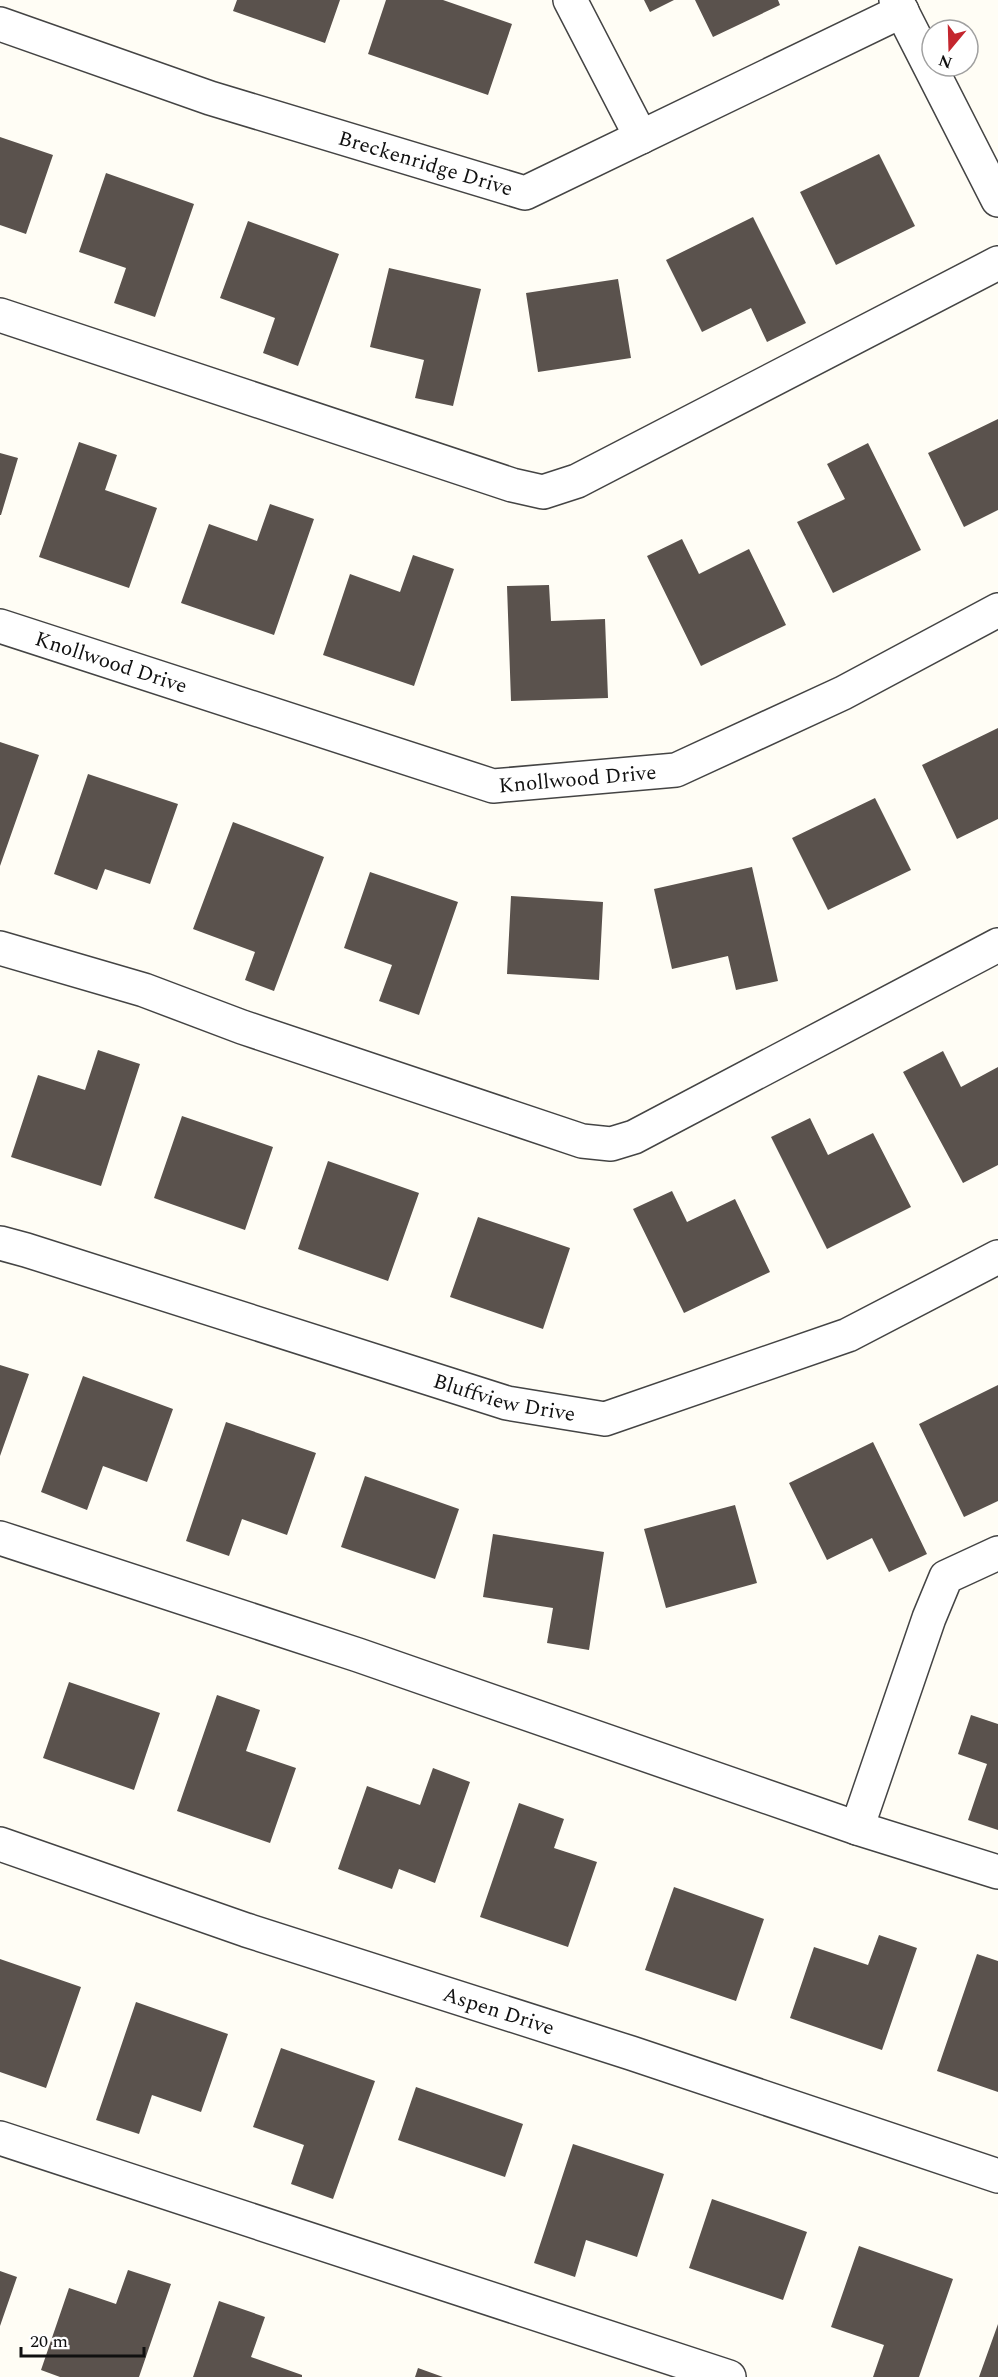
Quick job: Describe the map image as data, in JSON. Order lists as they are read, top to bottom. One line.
{"streets":{"street":["Breckenridge Drive","Knollwood Drive","Bluffview Drive","Aspen Drive"]},"scale_bar":"20 m","north":"bottom"}
